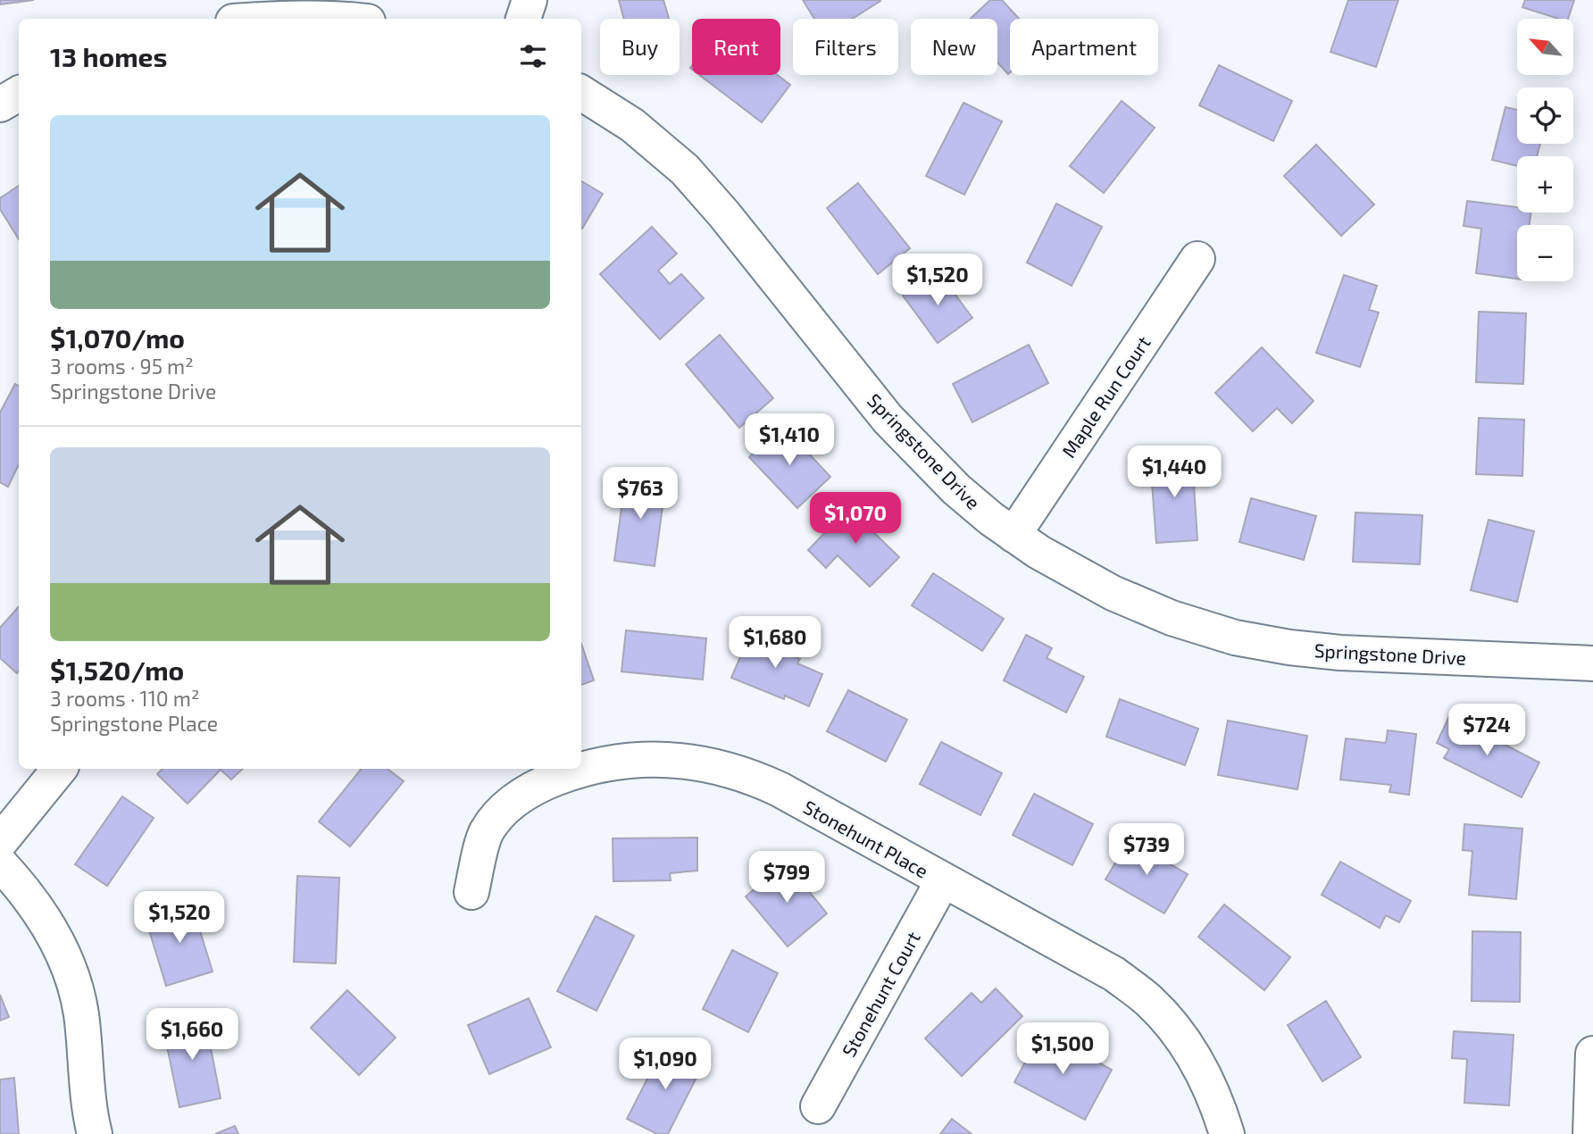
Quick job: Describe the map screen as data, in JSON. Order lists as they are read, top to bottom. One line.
{"streets":{"street":["Maple Run Court","Springstone Drive","Stonehunt Place","Stonehunt Court"]},"crossings":[["Maple Run Court","Springstone Drive"],["Stonehunt Place","Stonehunt Court"]],"north":"top left","page":{"map_buttons":["+","−"],"chip":["Buy","Rent","Filters","New","Apartment"],"heading":"13 homes","list":[{"name":"$1,070/mo","note":"3 rooms · 95 m² · Springstone Drive"},{"name":"$1,520/mo","note":"3 rooms · 110 m² · Springstone Place"}],"price":["$1,520","$1,410","$1,440","$763","$1,070","$1,680","$724","$739","$799","$1,520","$1,660","$1,500","$1,090"]}}
